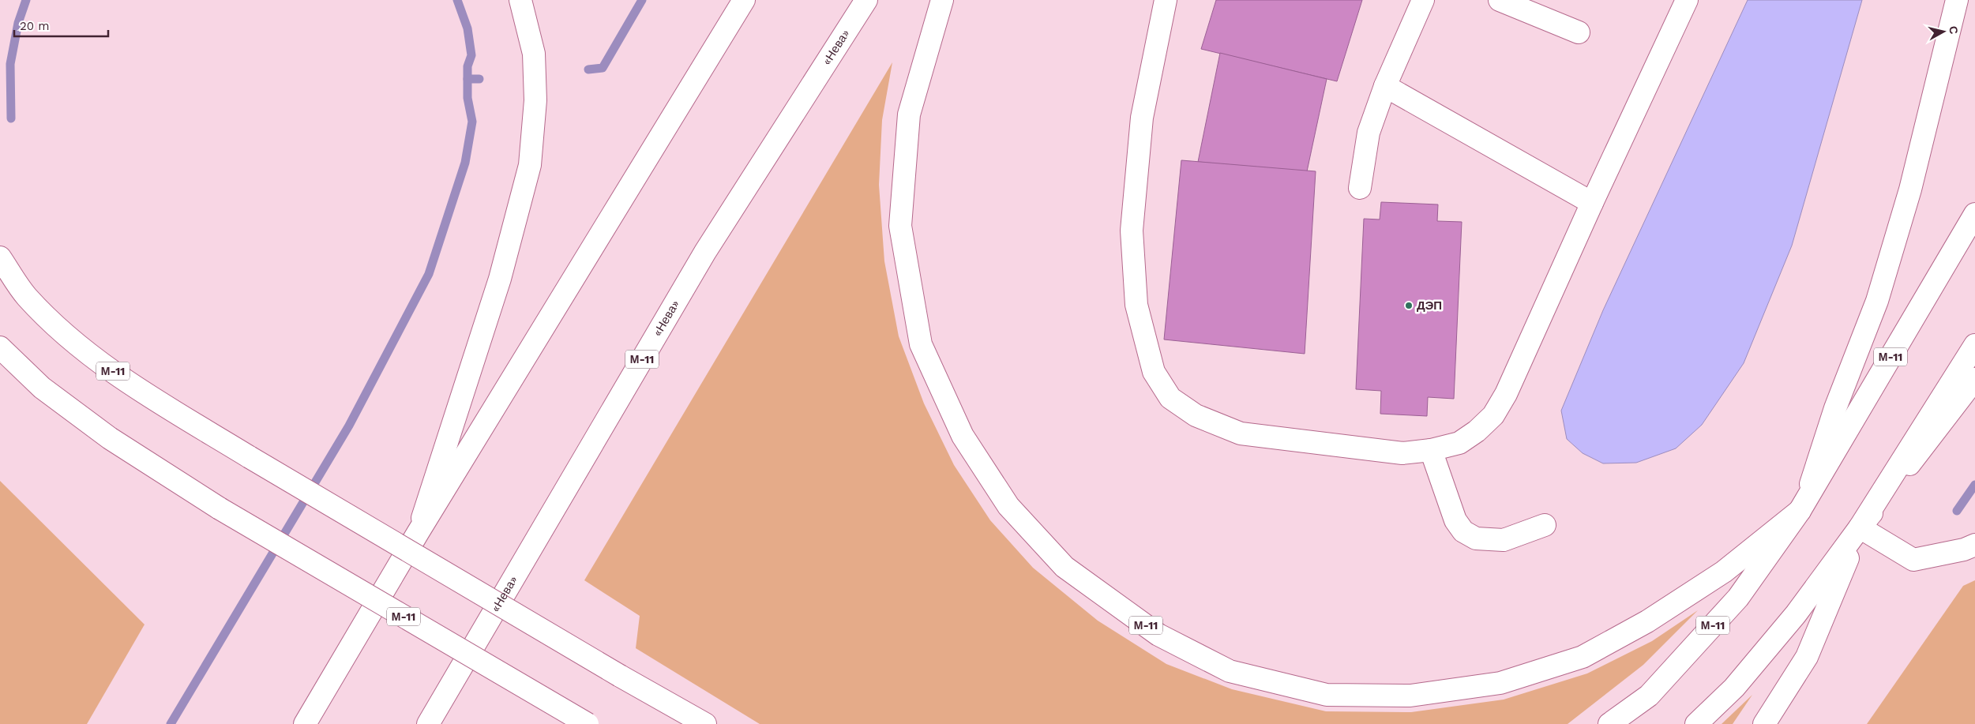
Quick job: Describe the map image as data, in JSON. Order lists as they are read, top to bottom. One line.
{"streets":{"main road":["«Нева»","М-11"]},"places":["ДЭП"],"scale_bar":"20 m","north":"right"}
